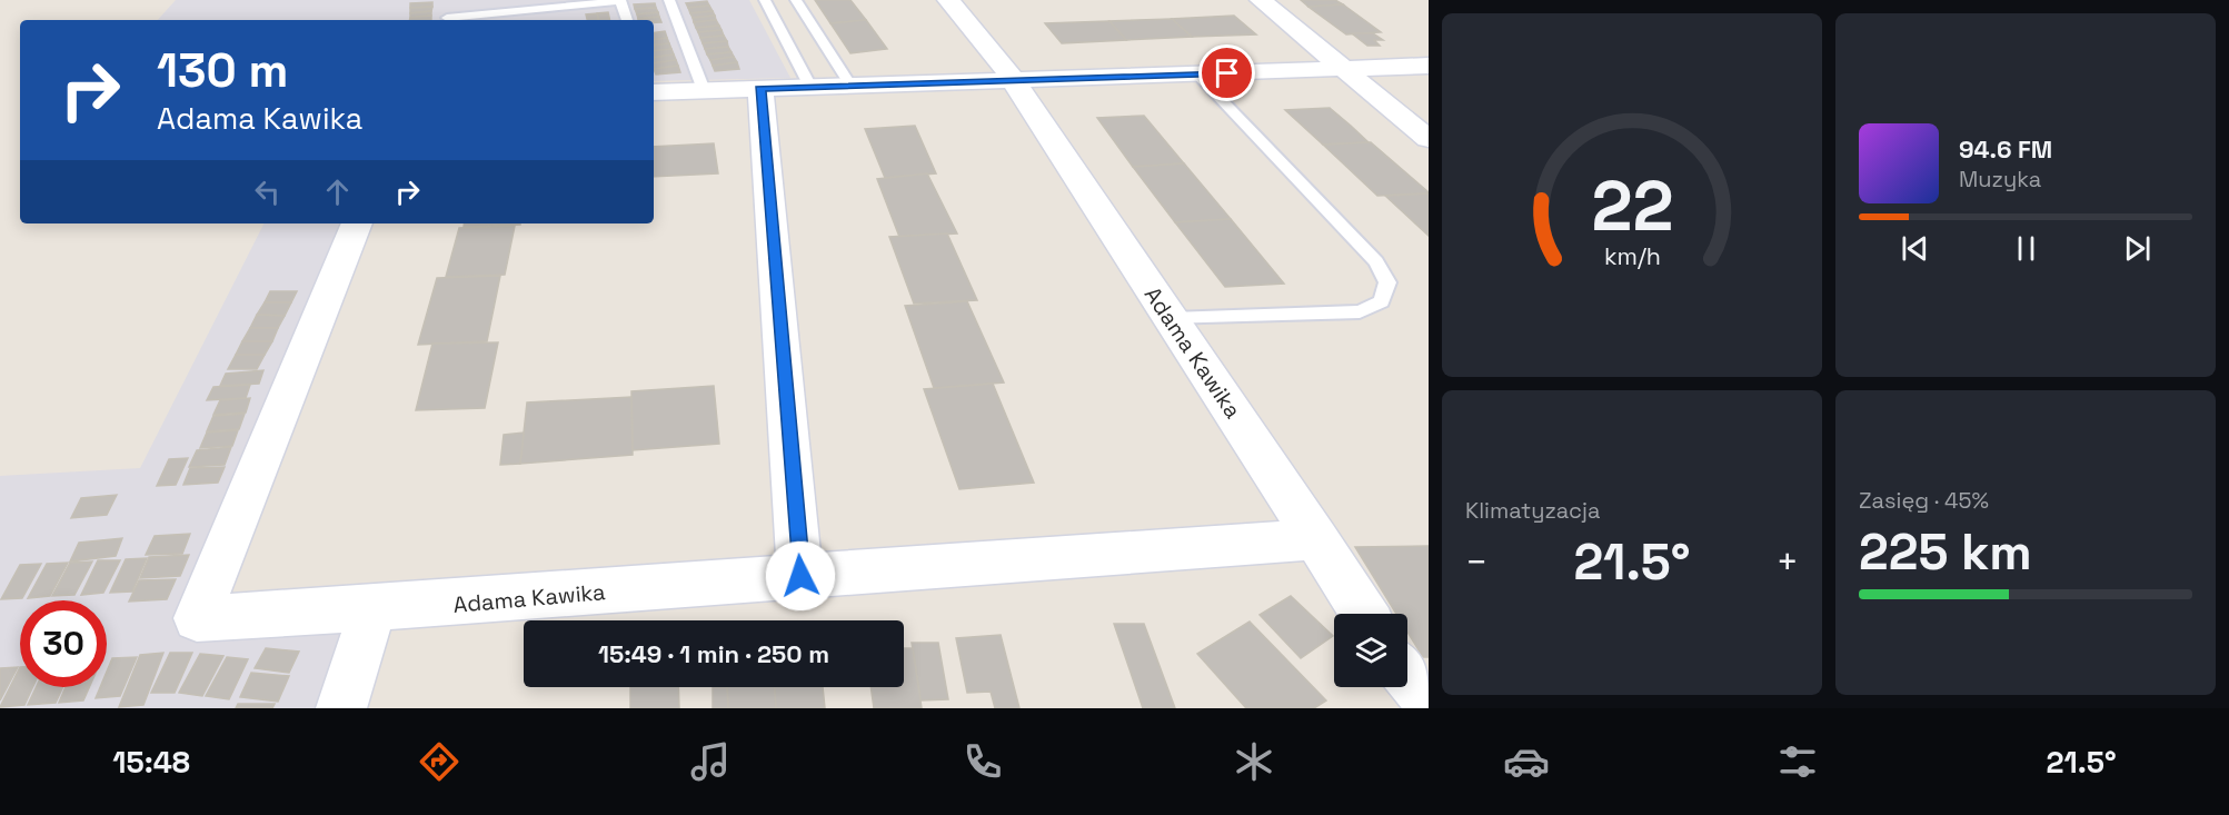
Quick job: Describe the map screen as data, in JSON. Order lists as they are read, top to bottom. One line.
{"streets":{"street":["Adama Kawika"]},"page":{"turn":["130 m","Adama Kawika"],"song":["94.6 FM","Muzyka"],"tile":["Klimatyzacja",["Zasięg · 45%","225 km"]],"heat":["−","21.5°","+"],"limit":"30","trip":"15:49 · 1 min · 250 m","tabs":["15:48","21.5°"],"gauge":["22","km/h"]}}
